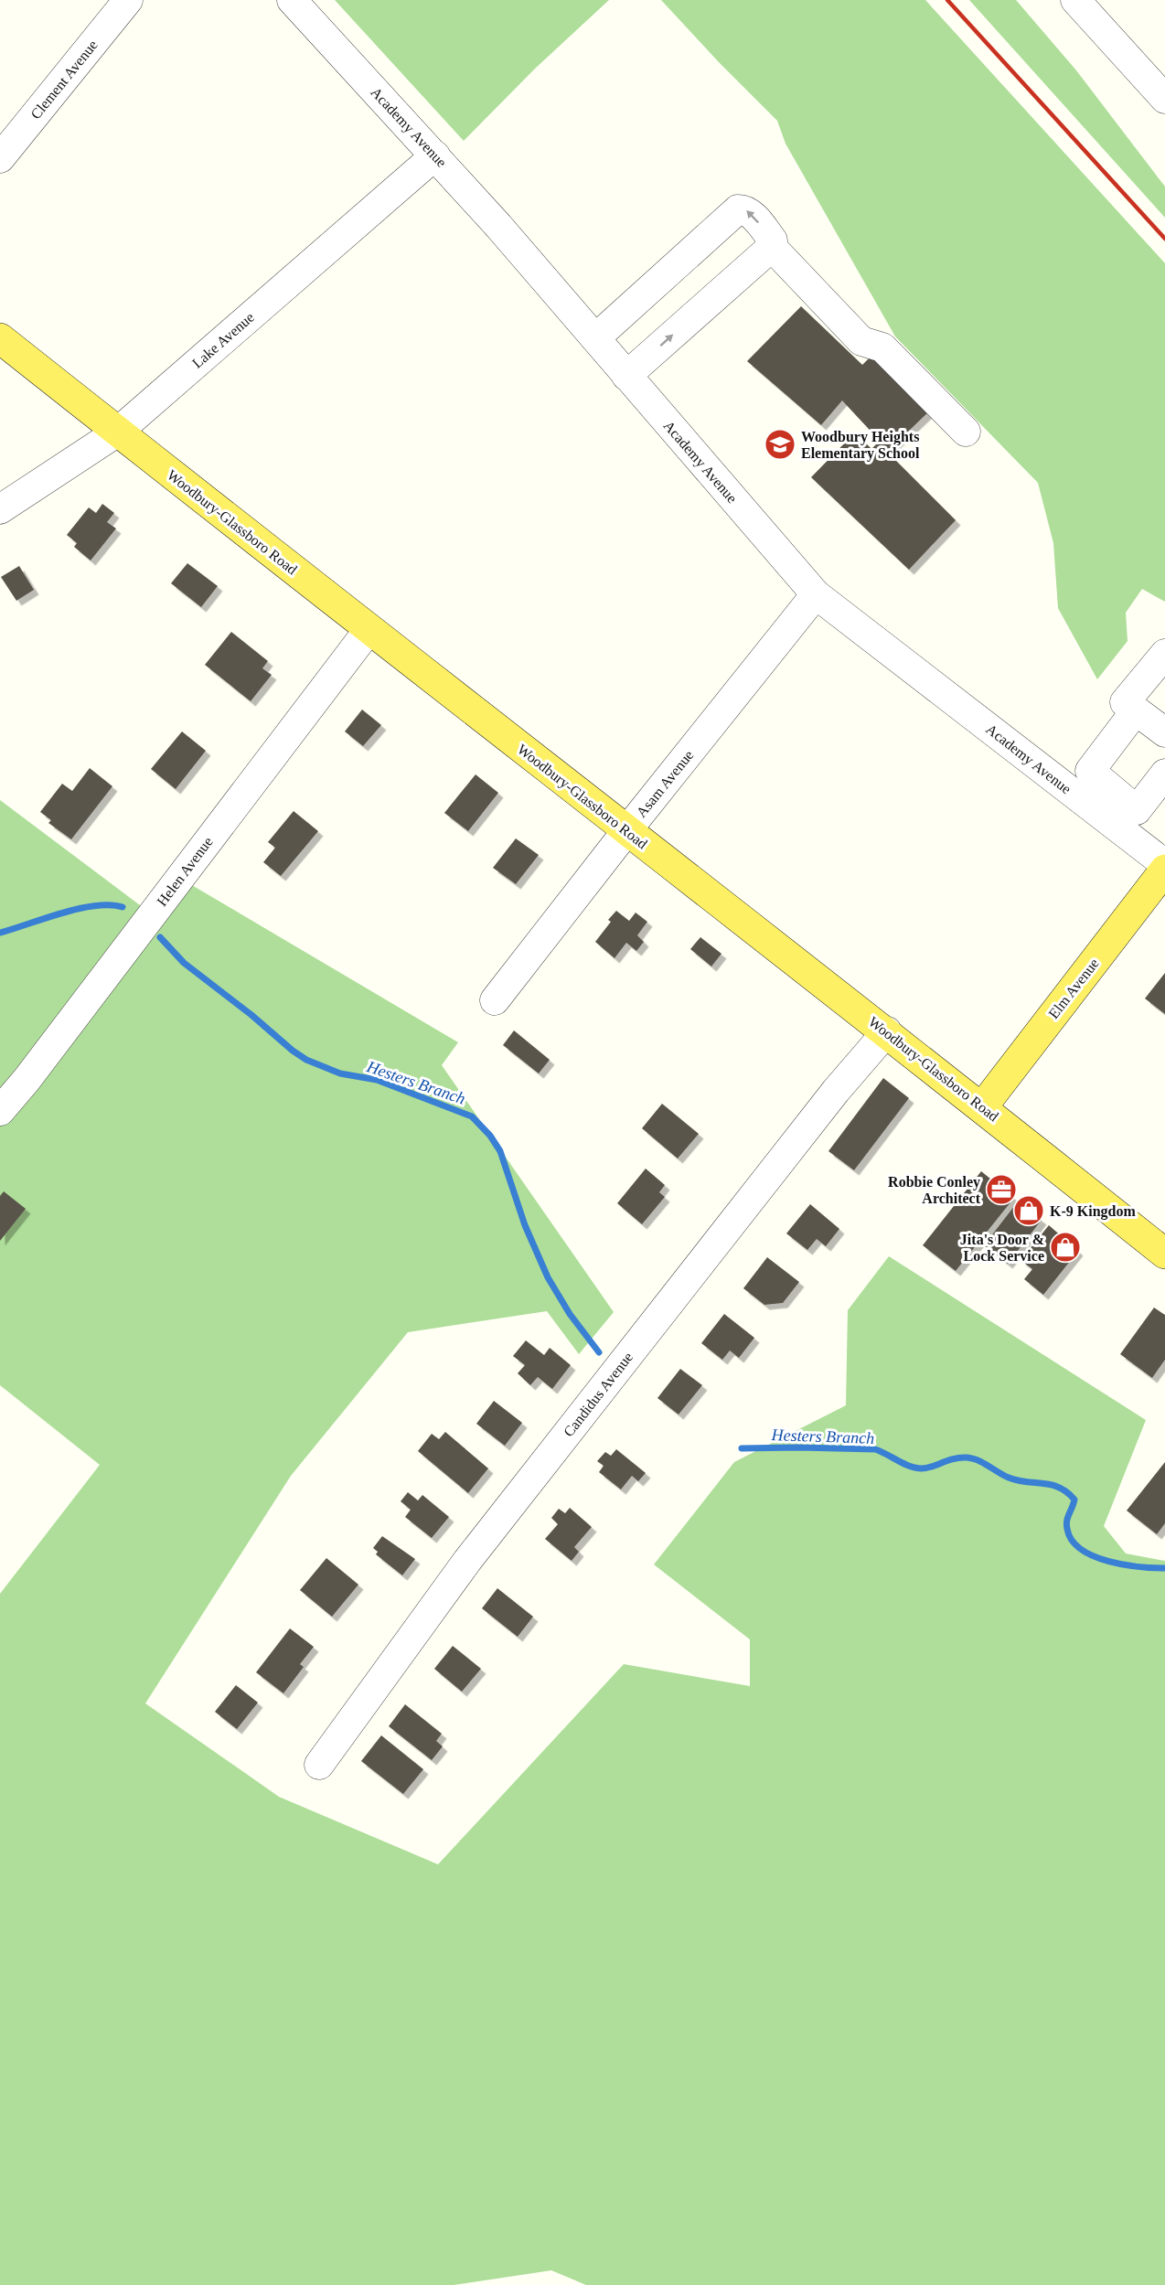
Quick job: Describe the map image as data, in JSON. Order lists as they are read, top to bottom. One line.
{"streets":{"main road":["Woodbury-Glassboro Road","Elm Avenue"],"street":["Clement Avenue","Academy Avenue","Lake Avenue","Asam Avenue","Helen Avenue","Candidus Avenue"]},"crossings":[["Academy Avenue","Lake Avenue"],["Academy Avenue","Asam Avenue"],["Lake Avenue","Woodbury-Glassboro Road"],["Woodbury-Glassboro Road","Asam Avenue"],["Woodbury-Glassboro Road","Helen Avenue"],["Woodbury-Glassboro Road","Elm Avenue"],["Woodbury-Glassboro Road","Candidus Avenue"]],"water":["Hesters Branch"],"places":{"school or university":["Woodbury Heights Elementary School"],"office":["Robbie Conley Architect"],"shop":["K-9 Kingdom","Jita's Door & Lock Service"]}}
